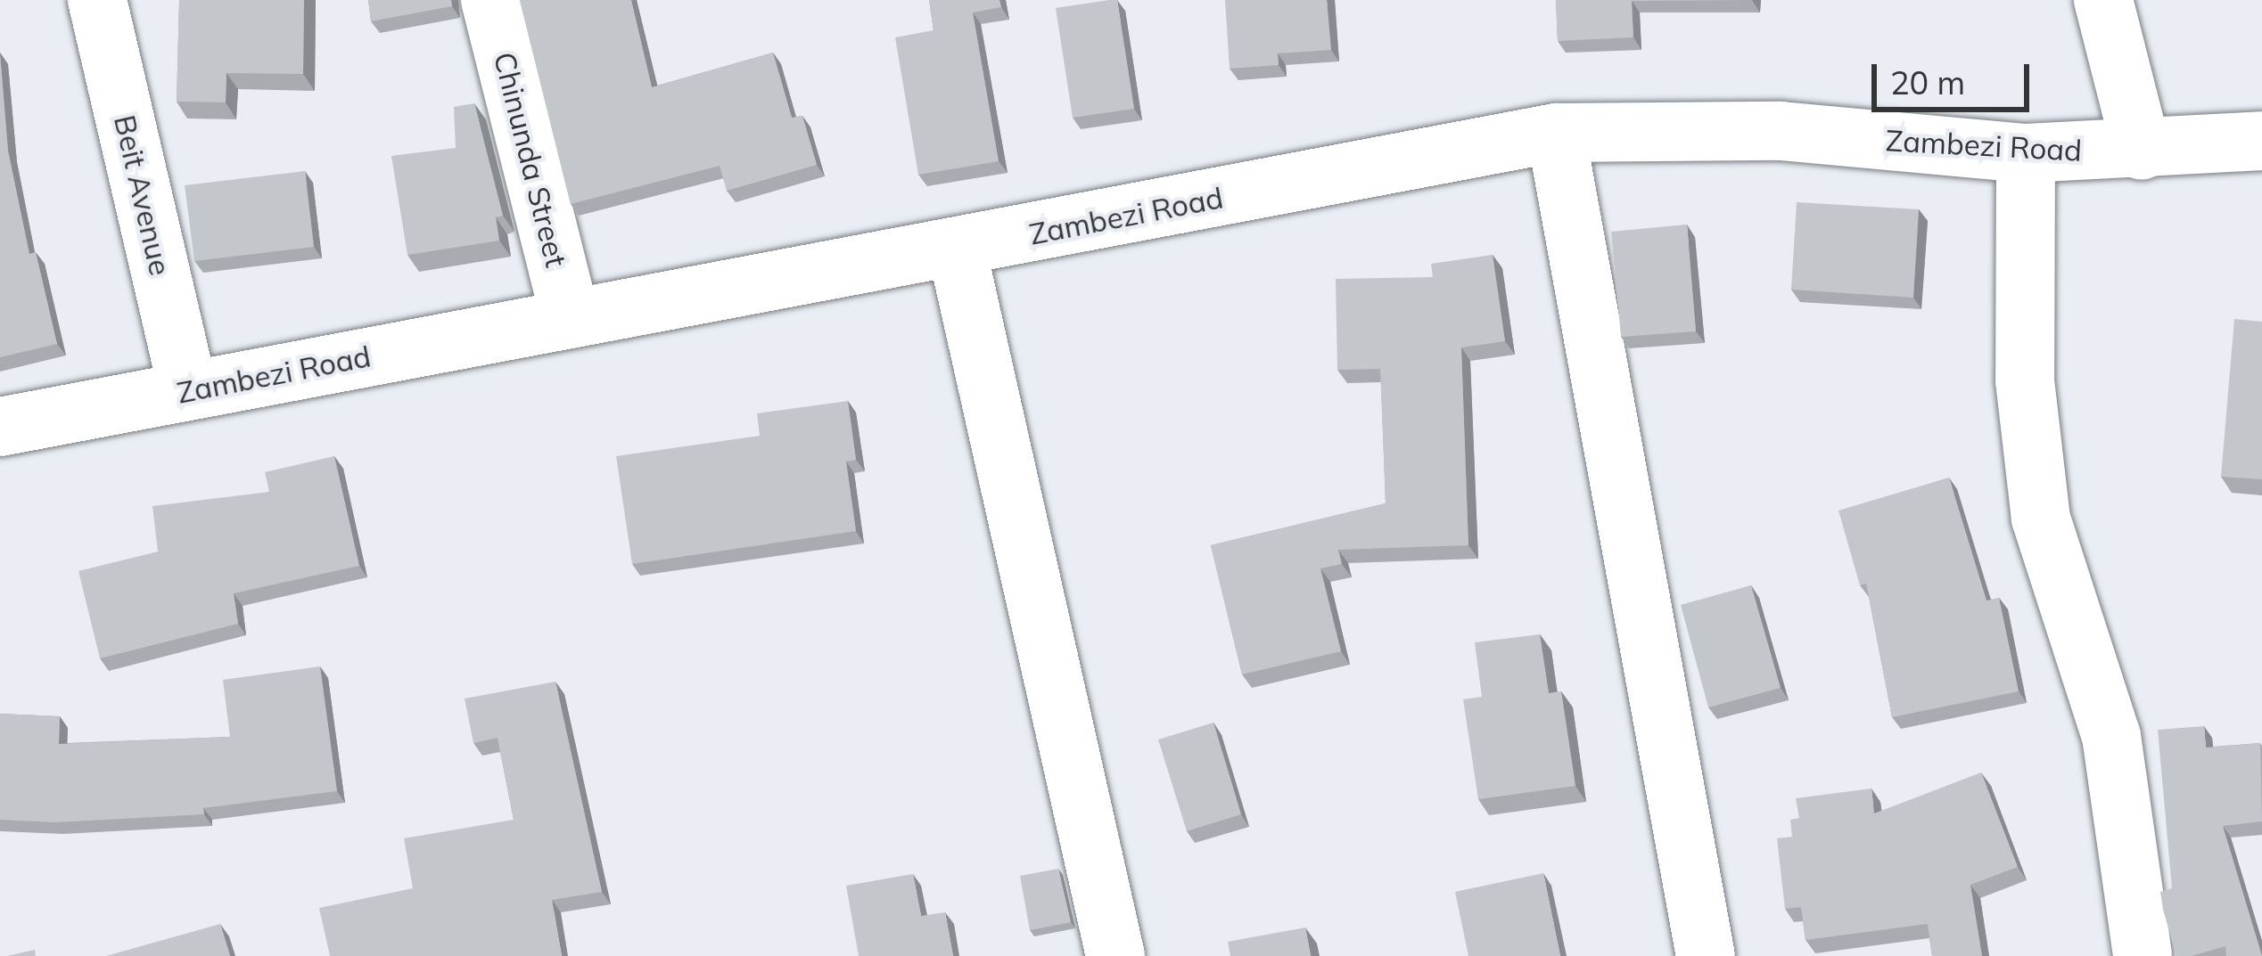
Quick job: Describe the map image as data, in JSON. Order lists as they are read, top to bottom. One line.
{"streets":{"street":["Zambezi Road","Chinunda Street","Beit Avenue"]},"crossings":[["Zambezi Road","Chinunda Street"],["Zambezi Road","Beit Avenue"]],"scale_bar":"20 m"}
